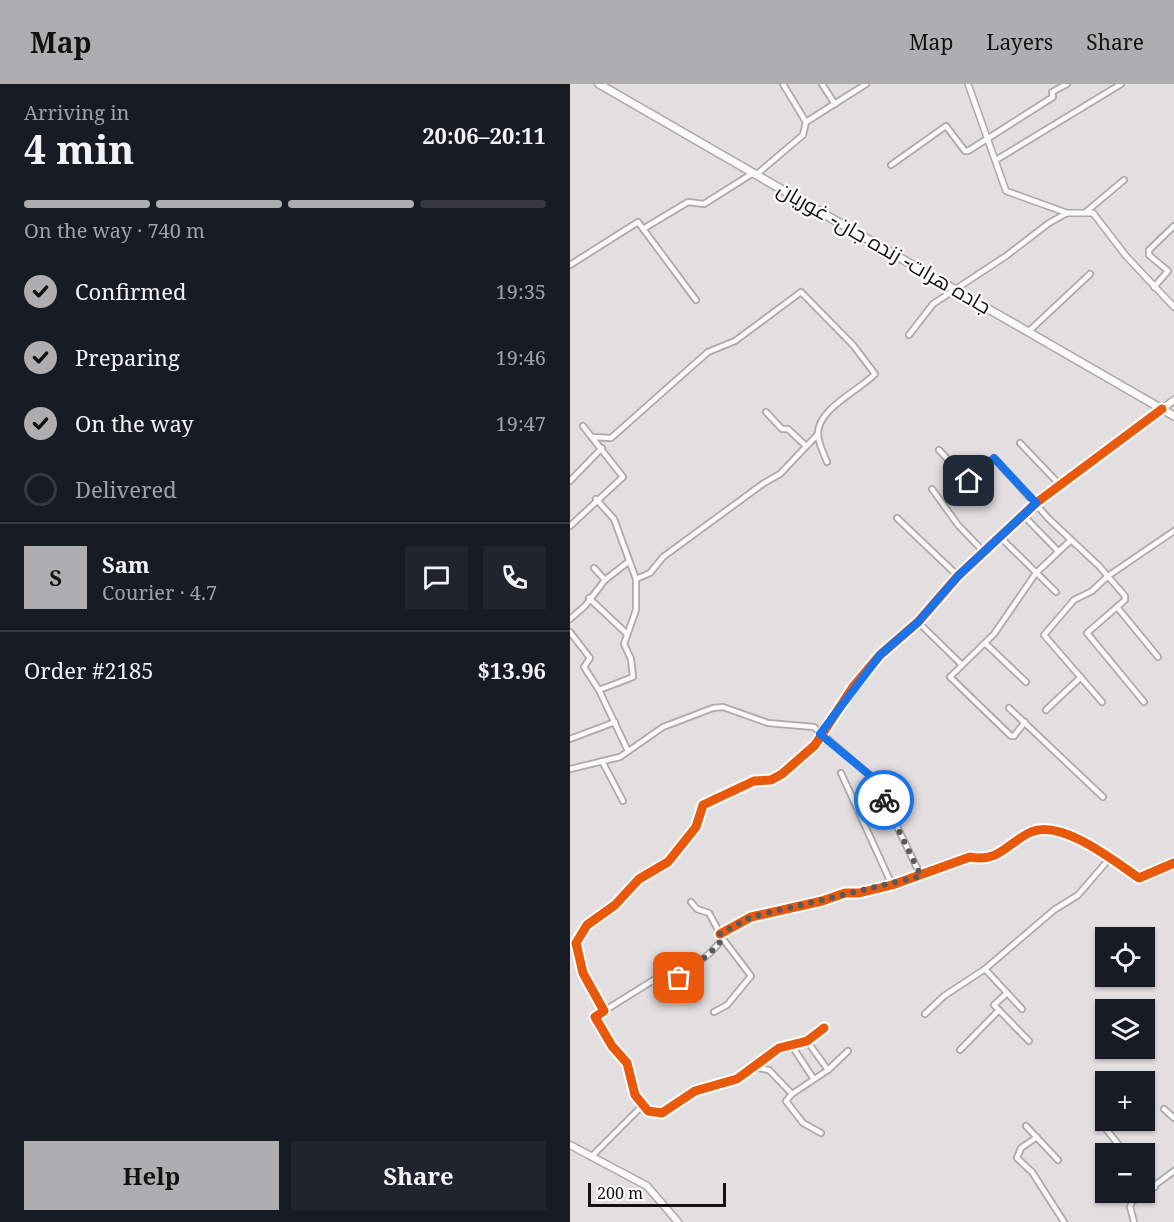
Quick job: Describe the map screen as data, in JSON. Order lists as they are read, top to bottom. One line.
{"streets":{"main road":["جاده هرات- زنده جان- غوریان"]},"scale_bar":"200 m","page":{"header":"Map","nav":["Map","Layers","Share"],"heading":["4 min","Arriving in","20:06–20:11"],"panel":["Sam","Courier · 4.7","Order #2185","$13.96"],"bar":"On the way · 740 m","list":[["Confirmed","19:35"],["Preparing","19:46"],["On the way","19:47"],"Delivered"],"round":"S","map_buttons":["+","−"],"buttons":["Help","Share"],"scale":"200 m"}}
